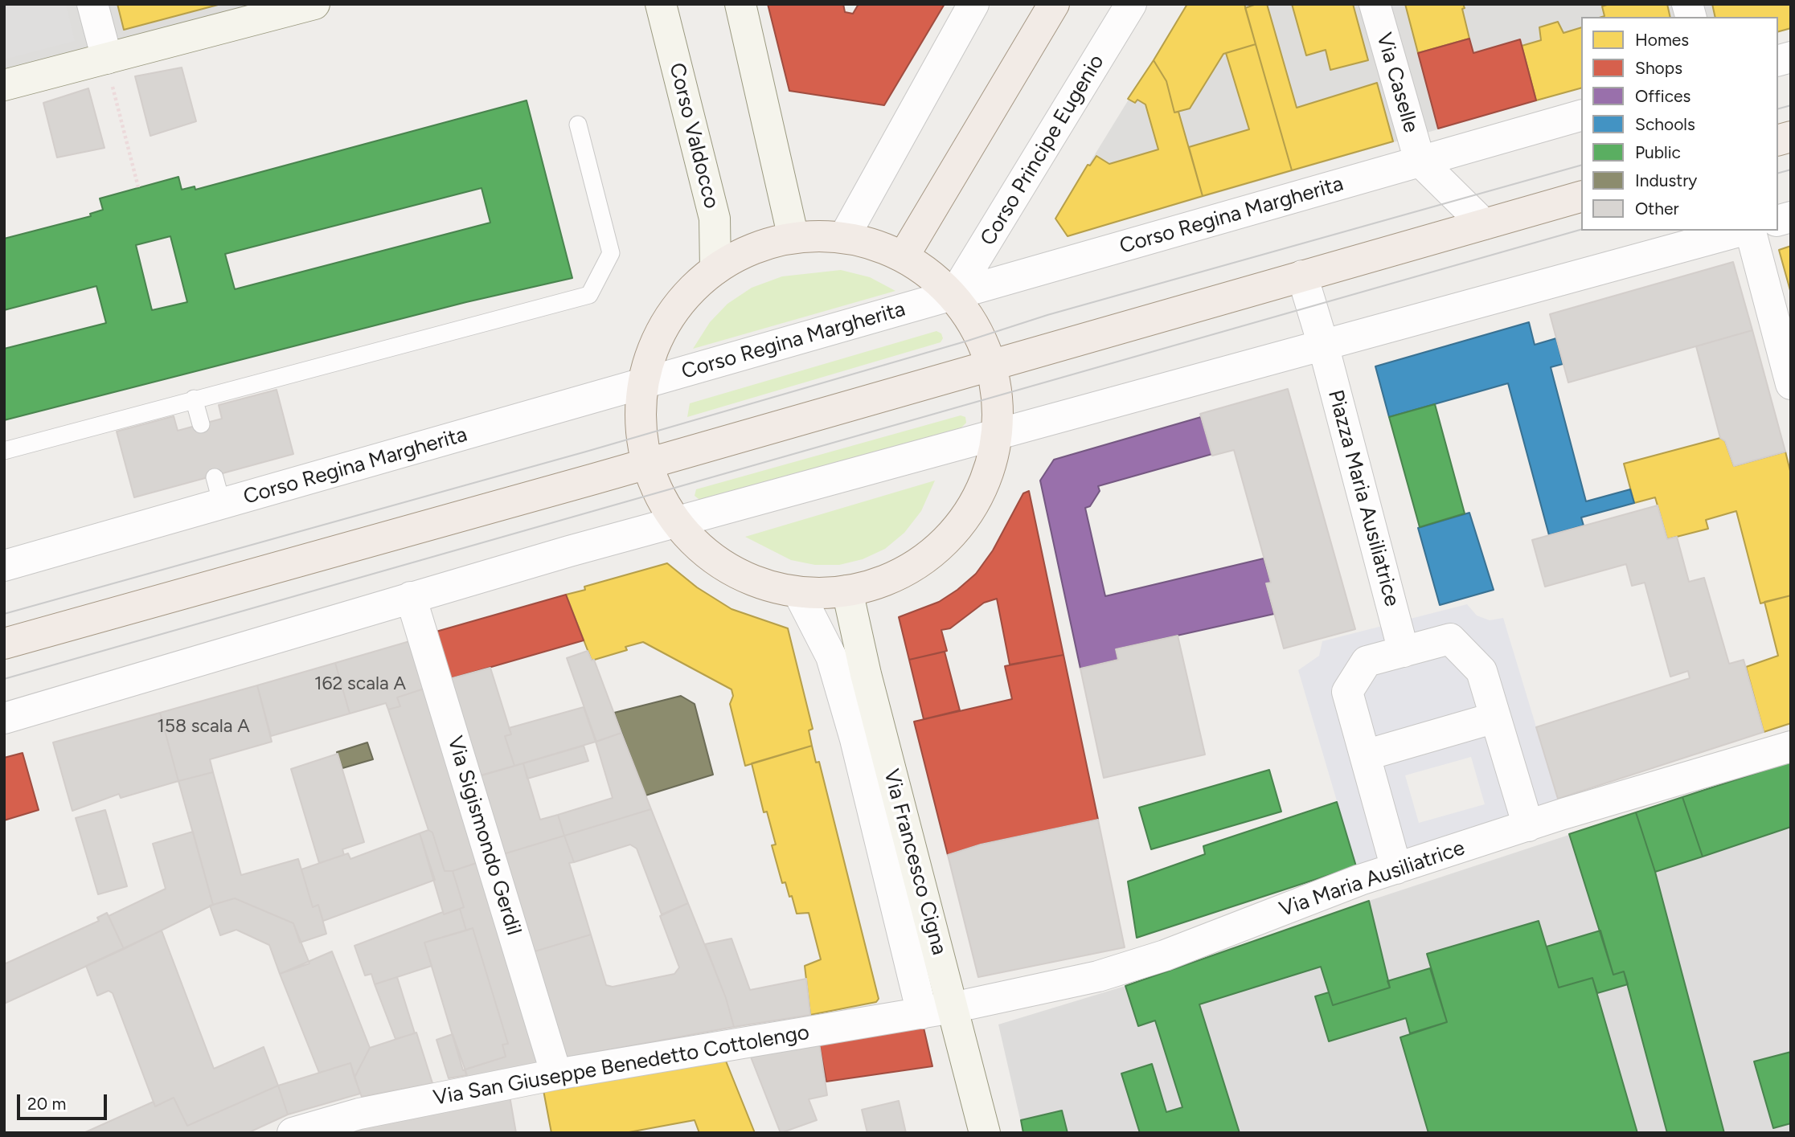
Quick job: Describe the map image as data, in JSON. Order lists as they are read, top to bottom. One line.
{"streets":{"street":["Via Caselle","Corso Valdocco","Corso Principe Eugenio","Corso Regina Margherita","Piazza Maria Ausiliatrice","Via Sigismondo Gerdil","Via Francesco Cigna","Via Maria Ausiliatrice","Via San Giuseppe Benedetto Cottolengo"]},"crossings":[["Via Caselle","Corso Regina Margherita"],["Corso Principe Eugenio","Corso Regina Margherita"],["Via Sigismondo Gerdil","Via San Giuseppe Benedetto Cottolengo"],["Via Francesco Cigna","Via Maria Ausiliatrice"],["Via Francesco Cigna","Via San Giuseppe Benedetto Cottolengo"],["Via Maria Ausiliatrice","Via San Giuseppe Benedetto Cottolengo"]],"house_numbers":["162 scala A","158 scala A"],"legend":["Homes","Shops","Offices","Schools","Public","Industry","Other"],"scale_bar":"20 m"}
